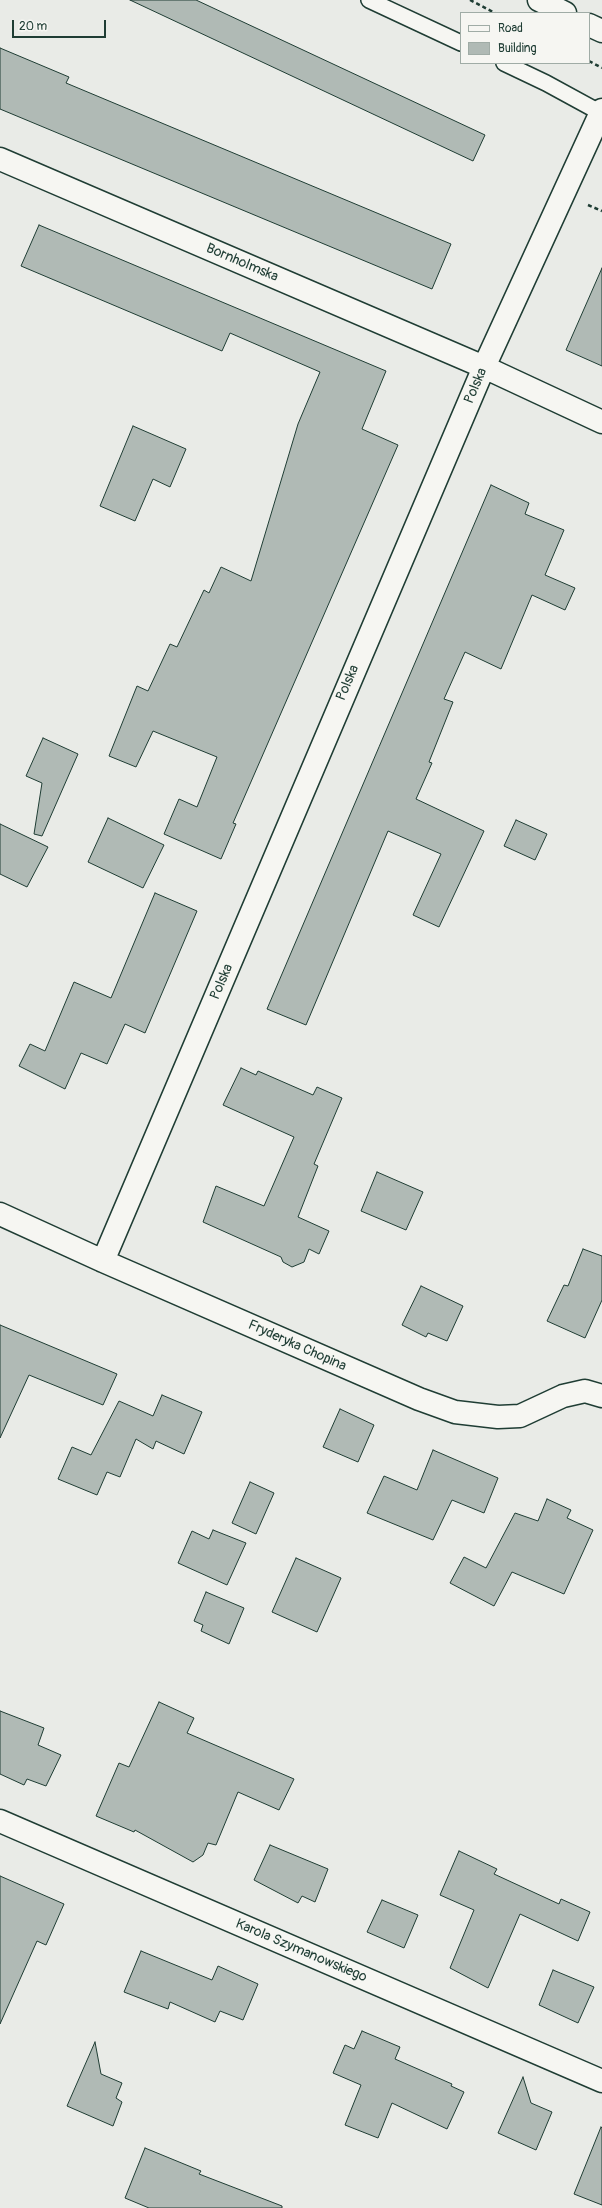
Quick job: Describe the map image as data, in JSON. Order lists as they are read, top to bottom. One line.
{"streets":{"street":["Bornholmska","Polska","Fryderyka Chopina","Karola Szymanowskiego"]},"crossings":[["Bornholmska","Polska"],["Polska","Fryderyka Chopina"]],"legend":["Road","Building"],"scale_bar":"20 m"}
